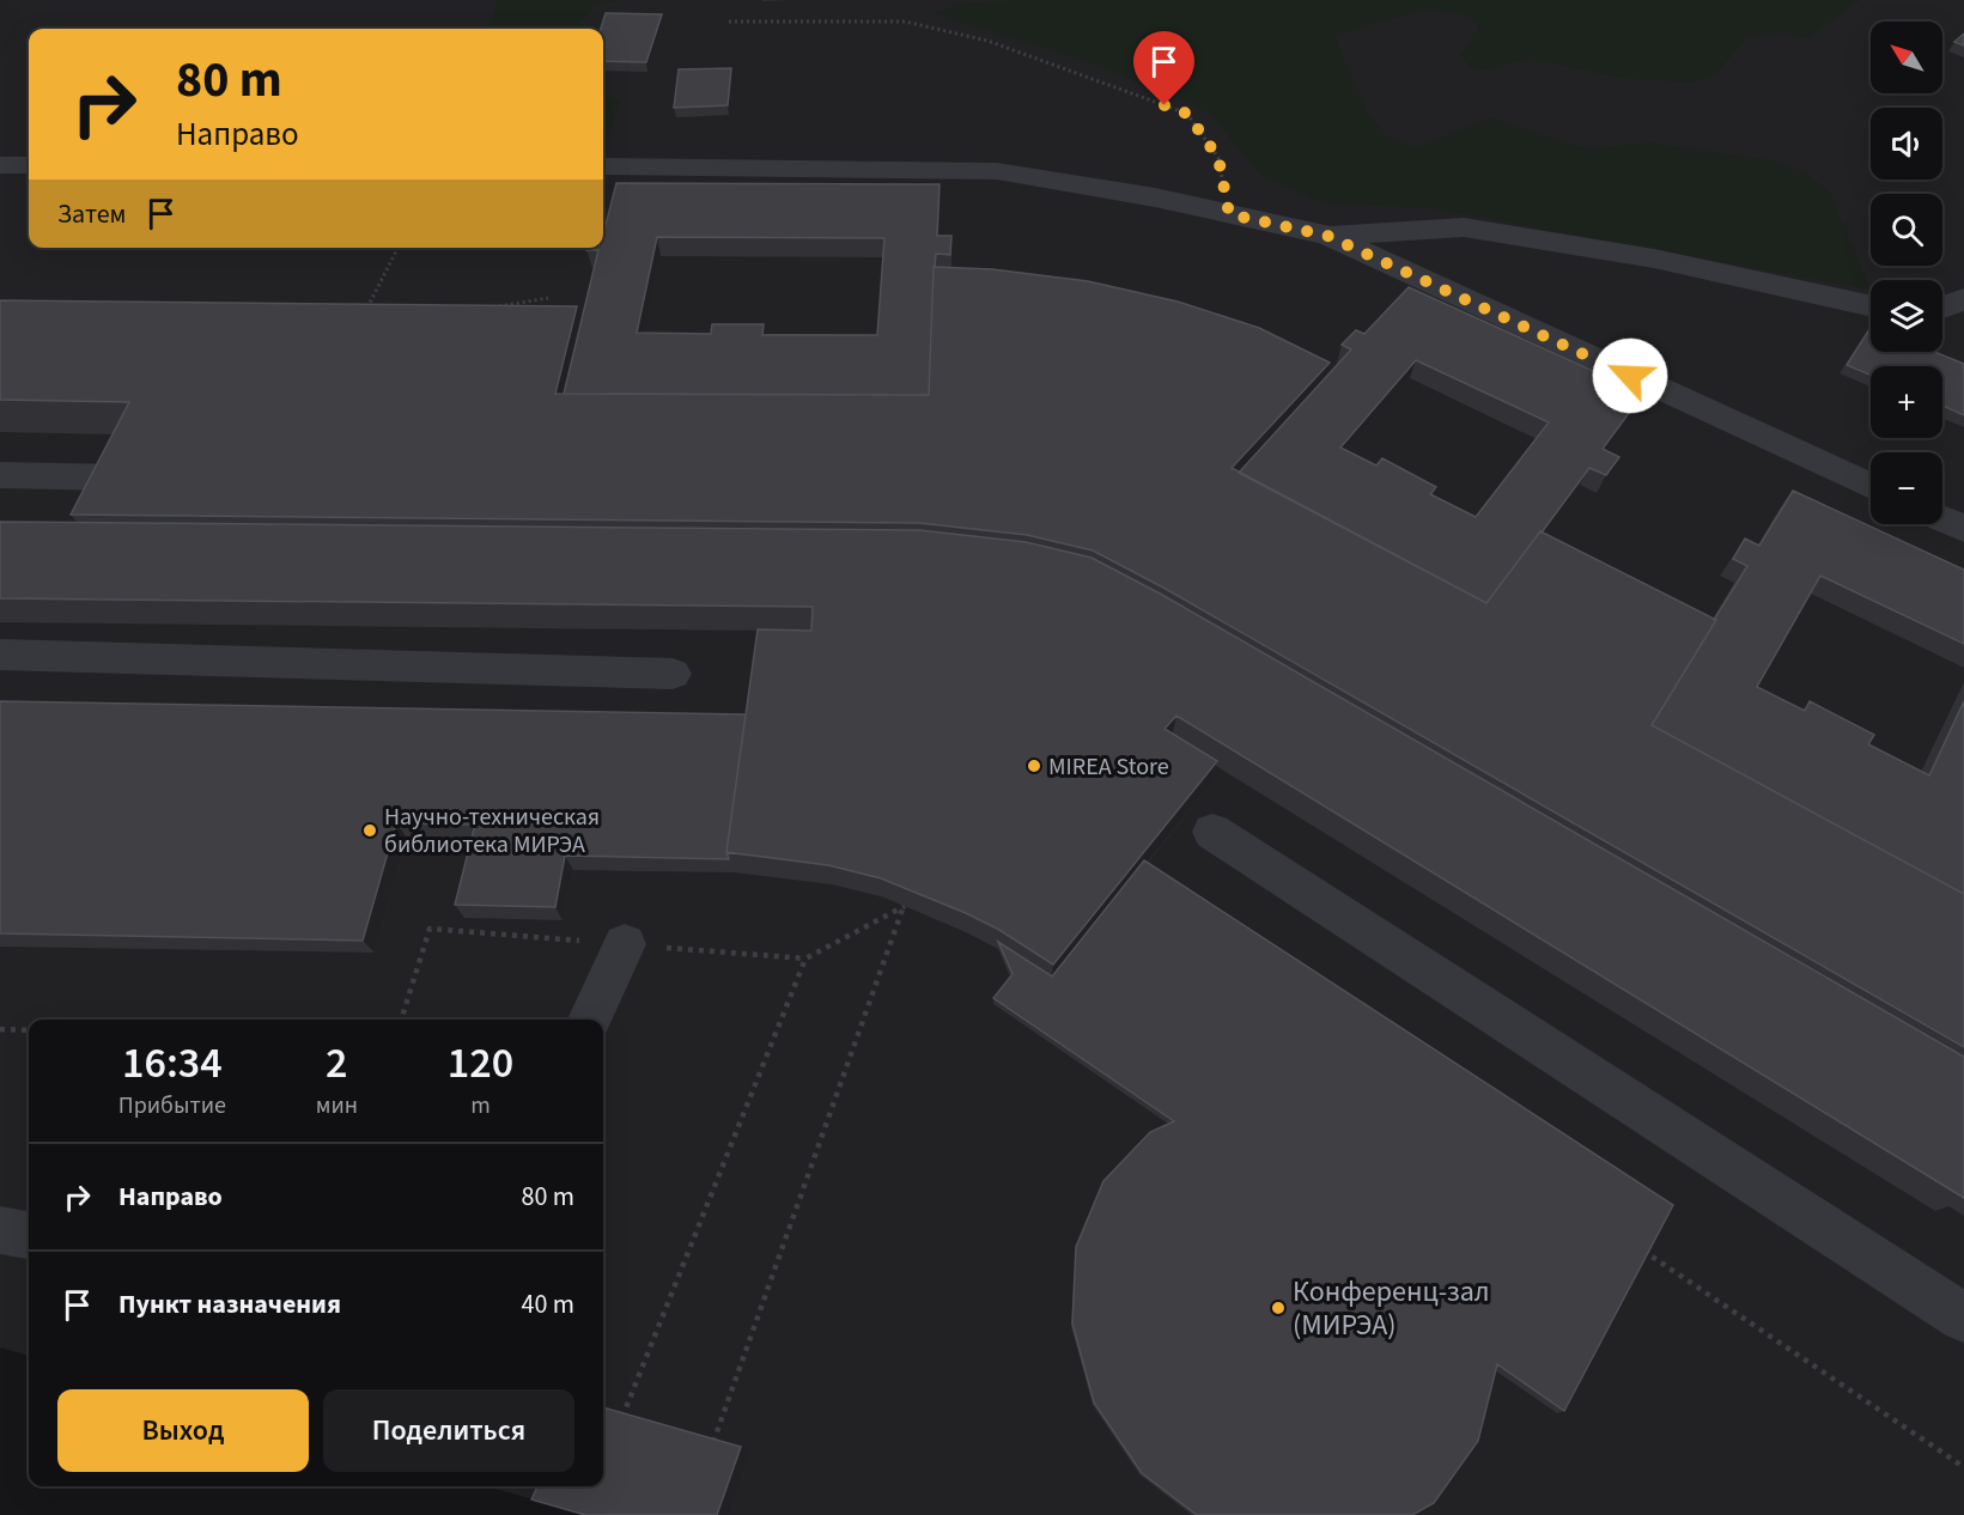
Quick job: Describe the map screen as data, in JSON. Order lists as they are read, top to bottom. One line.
{"places":["MIREA Store","Научно-техническая библиотека МИРЭА","Конференц-зал (МИРЭА)"],"north":"top left","page":{"map_buttons":["+","−"],"turn":["80 m","Направо"],"then":"Затем","eta":["16:34","Прибытие","2","мин","120","m"],"list":[{"name":"Направо","value":"80 m"},{"name":"Пункт назначения","value":"40 m"}],"buttons":["Выход","Поделиться"]}}
